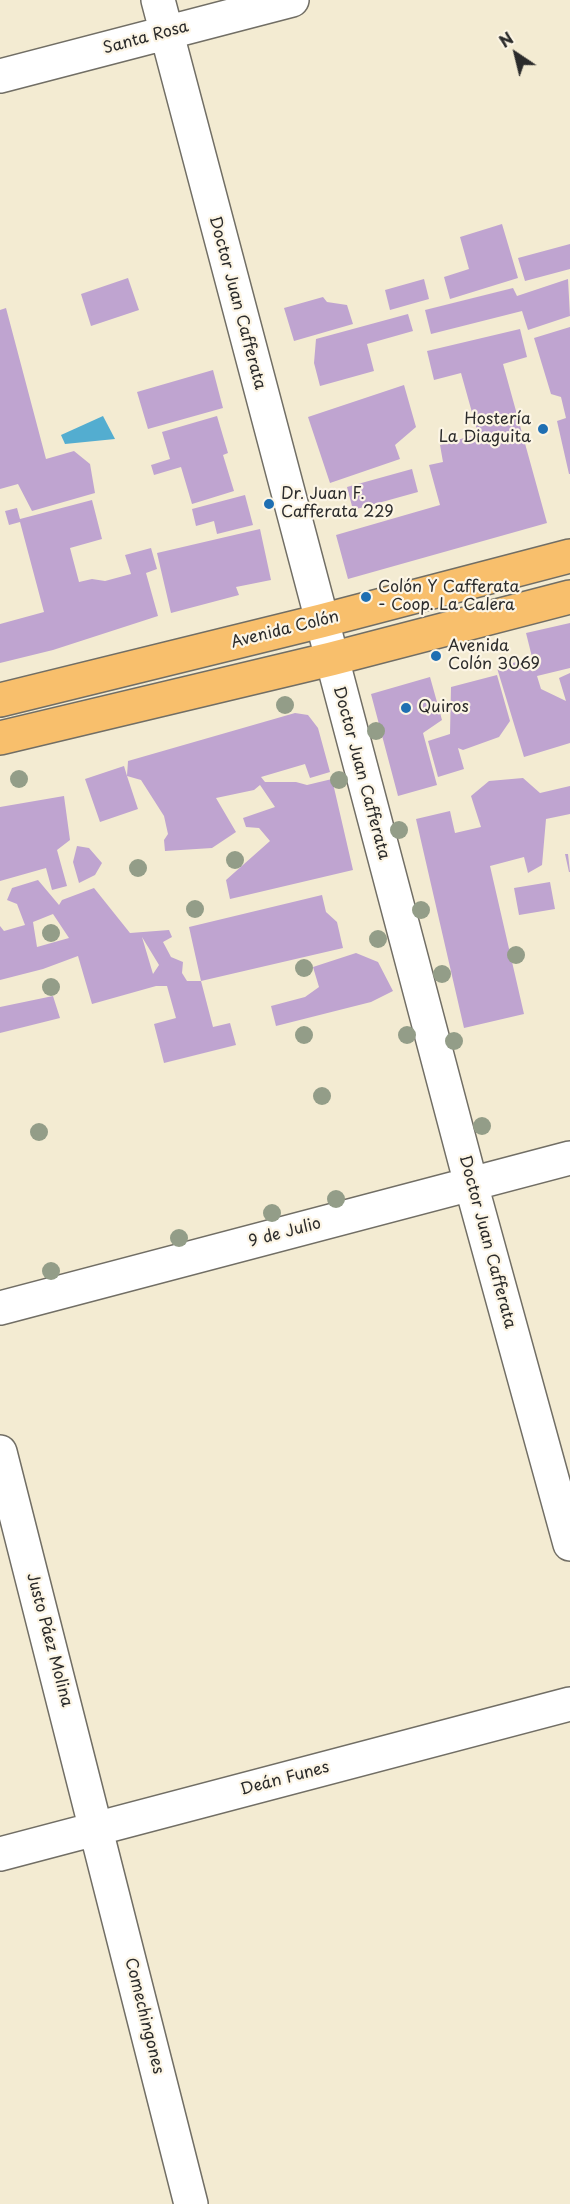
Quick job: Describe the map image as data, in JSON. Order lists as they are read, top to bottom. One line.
{"streets":{"main road":["Avenida Colón"],"street":["Santa Rosa","Doctor Juan Cafferata","9 de Julio","Justo Páez Molina","Deán Funes","Comechingones"]},"crossings":[["Santa Rosa","Doctor Juan Cafferata"],["Doctor Juan Cafferata","Avenida Colón"],["Doctor Juan Cafferata","9 de Julio"],["Justo Páez Molina","Deán Funes"],["Justo Páez Molina","Comechingones"],["Deán Funes","Comechingones"]],"places":["Hostería La Diaguita","Dr. Juan F. Cafferata 229","Colón Y Cafferata - Coop. La Calera","Avenida Colón 3069","Quiros"],"north":"top left"}
